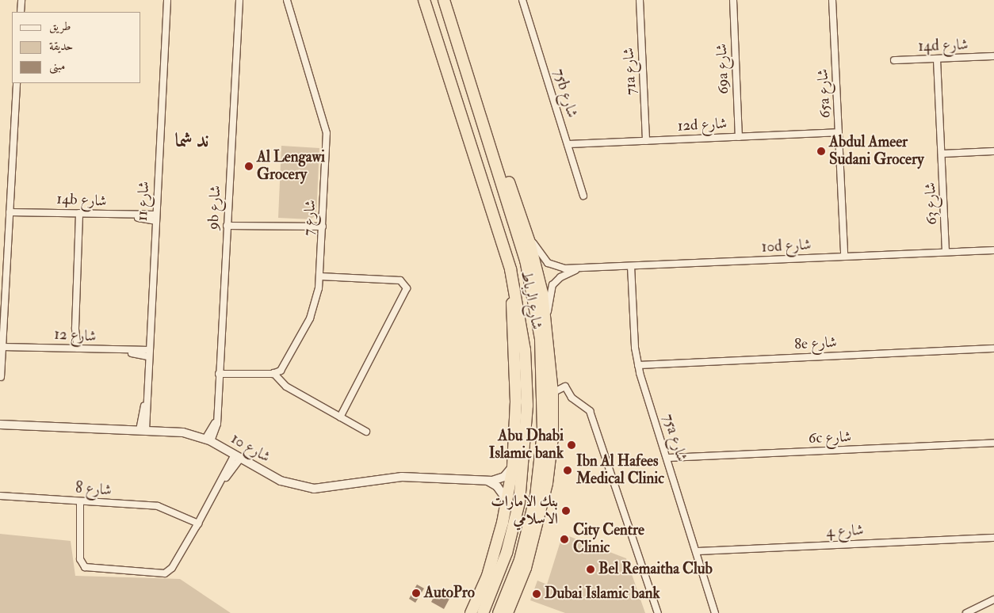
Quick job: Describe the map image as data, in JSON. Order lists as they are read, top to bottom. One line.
{"streets":{"highway":["شارع الرباط"],"street":["14d شارع","69a شارع","71a شارع","75b شارع","65a شارع","12d شارع","14b شارع","شارع 11","شارع 63","9b شارع","شارع 7","10d شارع","شارع 12","8e شارع","75a شارع","6c شارع","شارع 10","شارع 8","شارع 4"]},"crossings":[["14d شارع","شارع 63"],["69a شارع","12d شارع"],["71a شارع","12d شارع"],["75b شارع","12d شارع"],["65a شارع","12d شارع"],["65a شارع","10d شارع"],["14b شارع","شارع 11"],["شارع 11","شارع 12"],["شارع 11","شارع 10"],["شارع 63","10d شارع"],["9b شارع","شارع 10"],["10d شارع","75a شارع"],["8e شارع","75a شارع"],["75a شارع","6c شارع"],["75a شارع","شارع 4"]],"districts":["ند شما"],"places":["Abdul Ameer Sudani Grocery","Al Lengawi Grocery","Abu Dhabi Islamic bank","Ibn Al Hafees Medical Clinic","بنك الامارات الاسلامي","City Centre Clinic","Bel Remaitha Club","AutoPro","Dubai Islamic bank"],"legend":["طريق","حديقة","مبنى"]}
